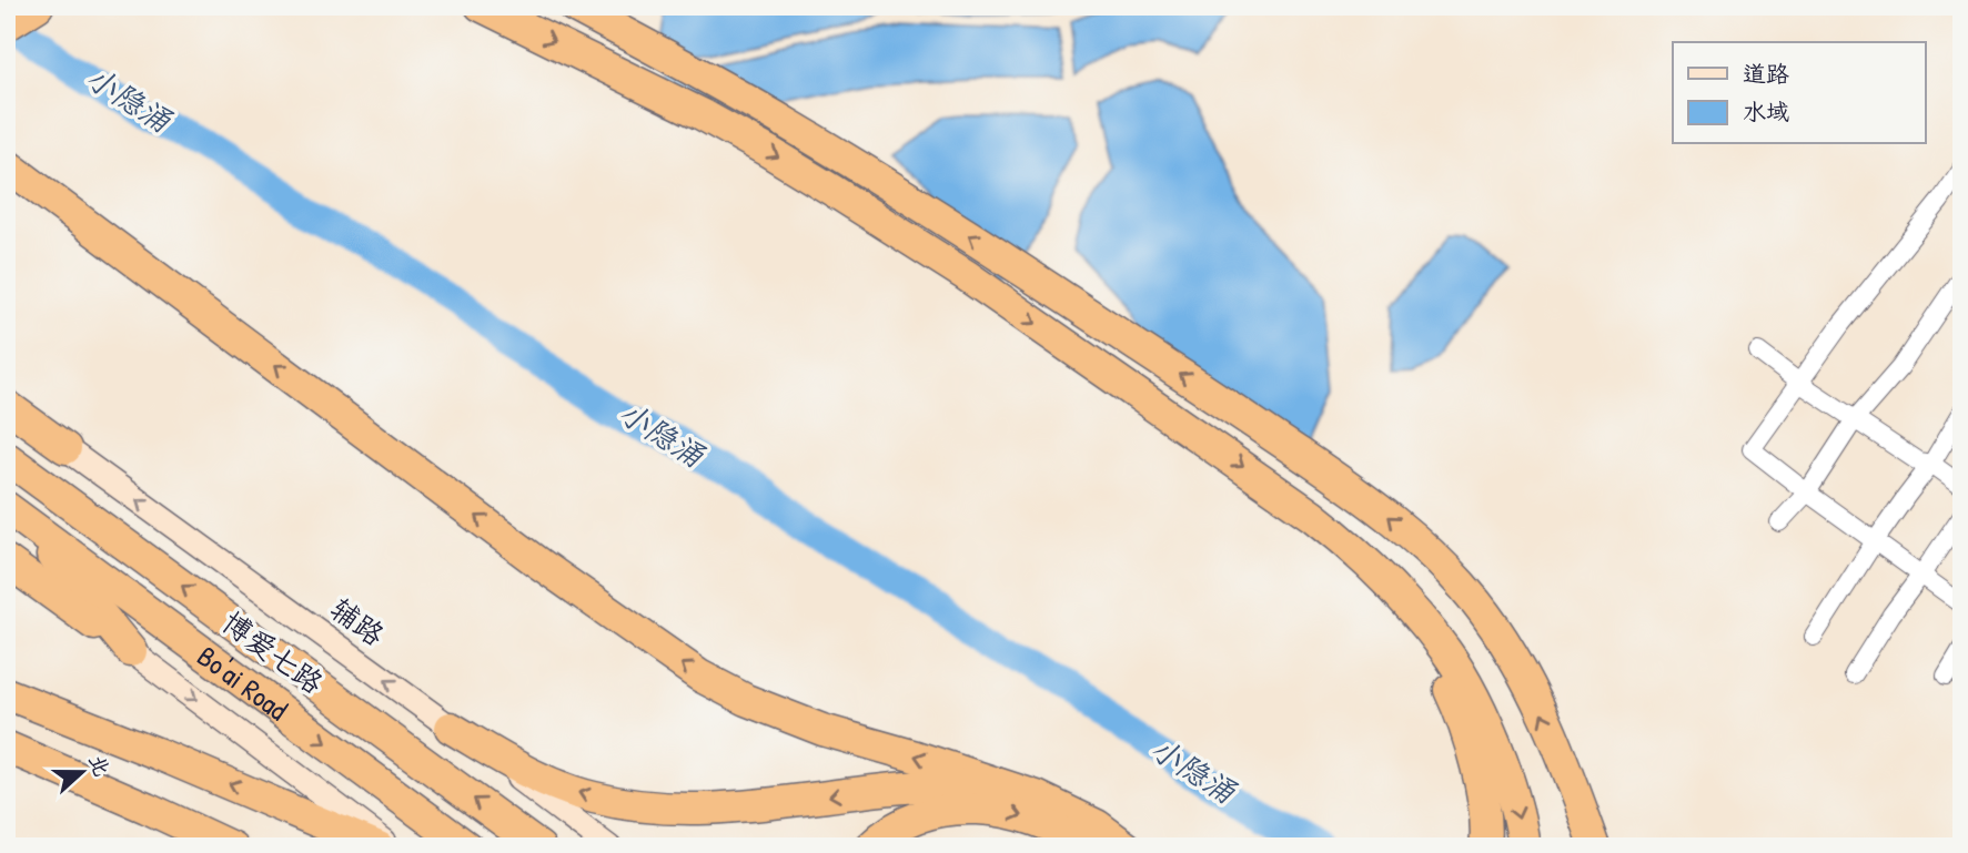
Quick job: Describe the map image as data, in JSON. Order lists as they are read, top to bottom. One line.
{"streets":{"highway":["博爱七路","Bo'ai Road"],"street":["辅路"]},"water":["小隐涌"],"legend":["道路","水域"],"north":"right"}
